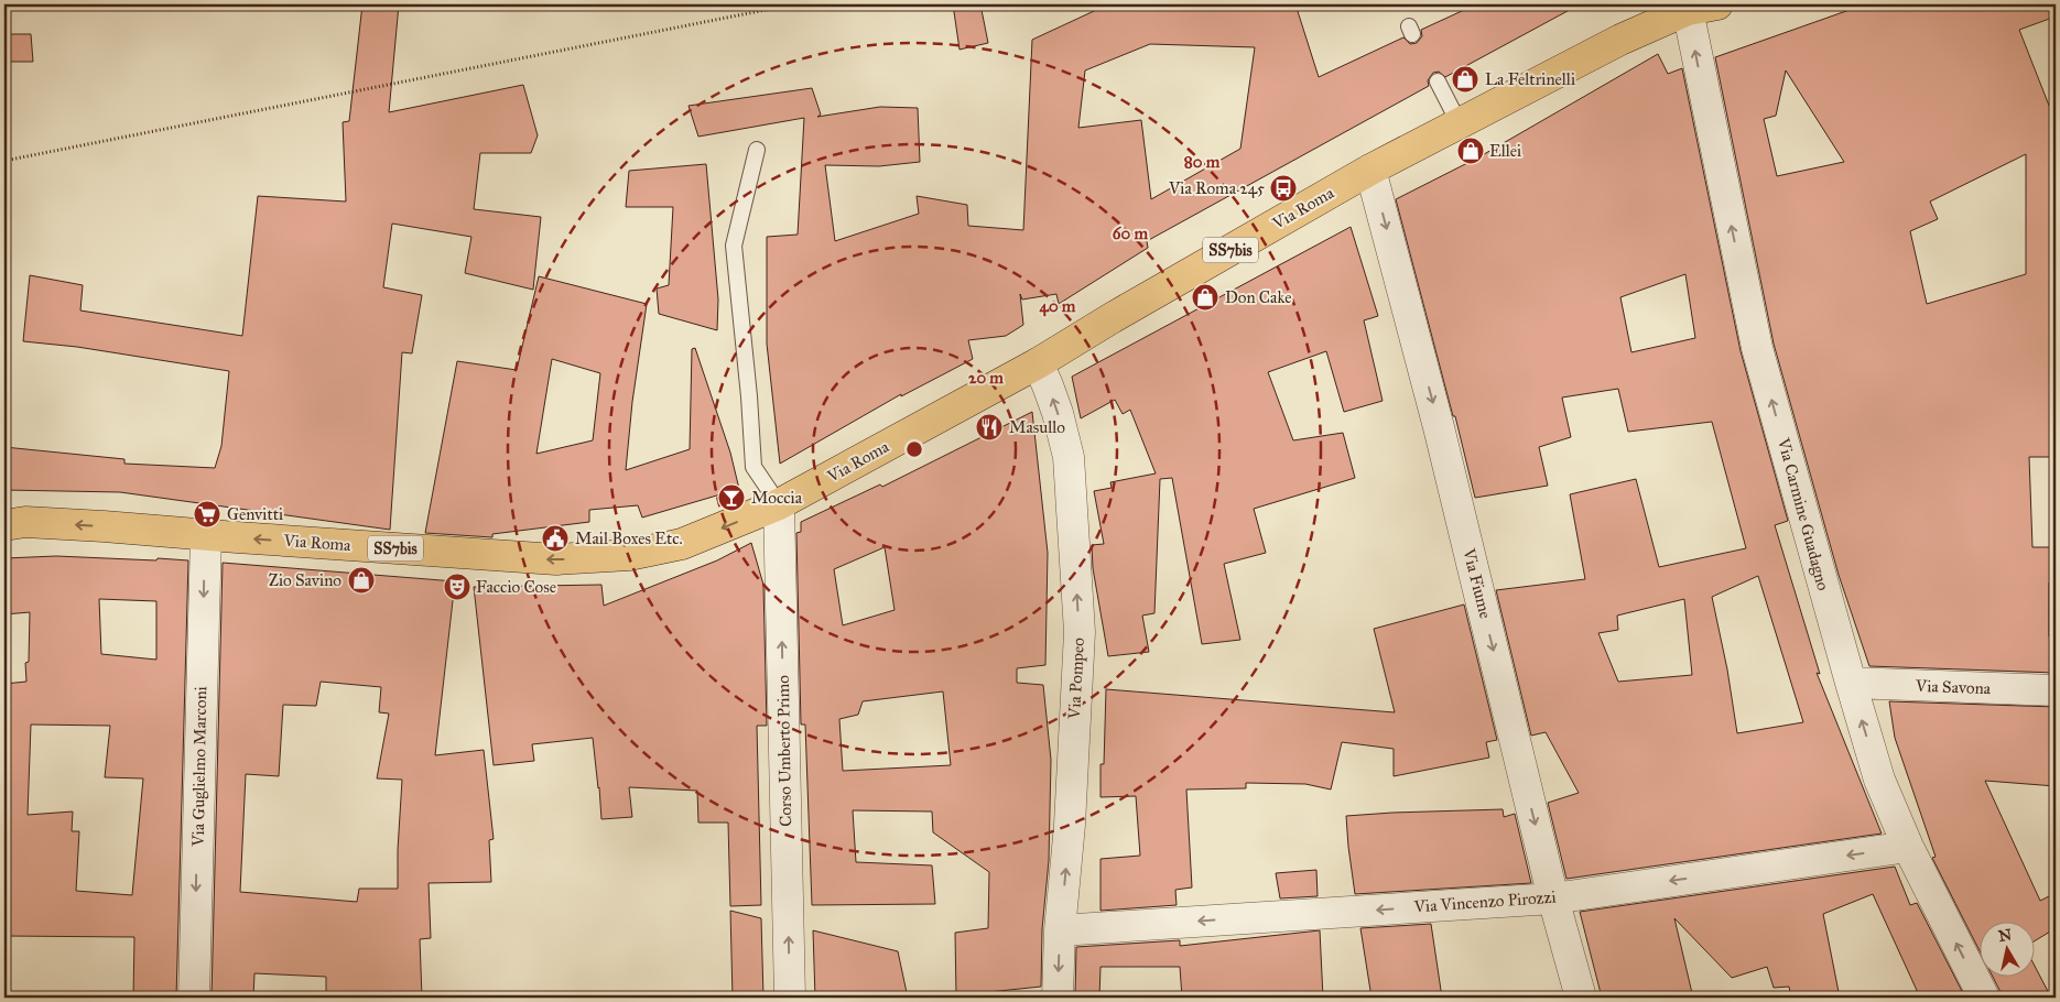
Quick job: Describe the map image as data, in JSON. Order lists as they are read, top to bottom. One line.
{"streets":{"main road":["Via Roma","SS7bis"],"street":["Via Carmine Guadagno","Via Fiume","Via Pompeo","Via Savona","Corso Umberto Primo","Via Guglielmo Marconi","Via Vincenzo Pirozzi"]},"crossings":[["Via Roma","Via Carmine Guadagno"],["Via Roma","Via Fiume"],["Via Roma","Via Pompeo"],["Via Roma","Corso Umberto Primo"],["Via Roma","Via Guglielmo Marconi"],["Via Carmine Guadagno","Via Savona"],["Via Carmine Guadagno","Via Vincenzo Pirozzi"],["Via Fiume","Via Vincenzo Pirozzi"],["Via Pompeo","Via Vincenzo Pirozzi"]],"one_way":["Via Roma","Via Carmine Guadagno","Via Fiume","Corso Umberto Primo","Via Guglielmo Marconi","Via Vincenzo Pirozzi"],"places":{"shop":["La Feltrinelli","Ellei","Don Cake","Zio Savino"],"bus stop":["Via Roma 245"],"restaurant":["Masullo"],"bar":["Moccia"],"supermarket":["Genvitti"],"public building":["Mail Boxes Etc."],"theatre":["Faccio Cose"]},"north":"top","rings":["80 m","60 m","40 m","20 m"]}
